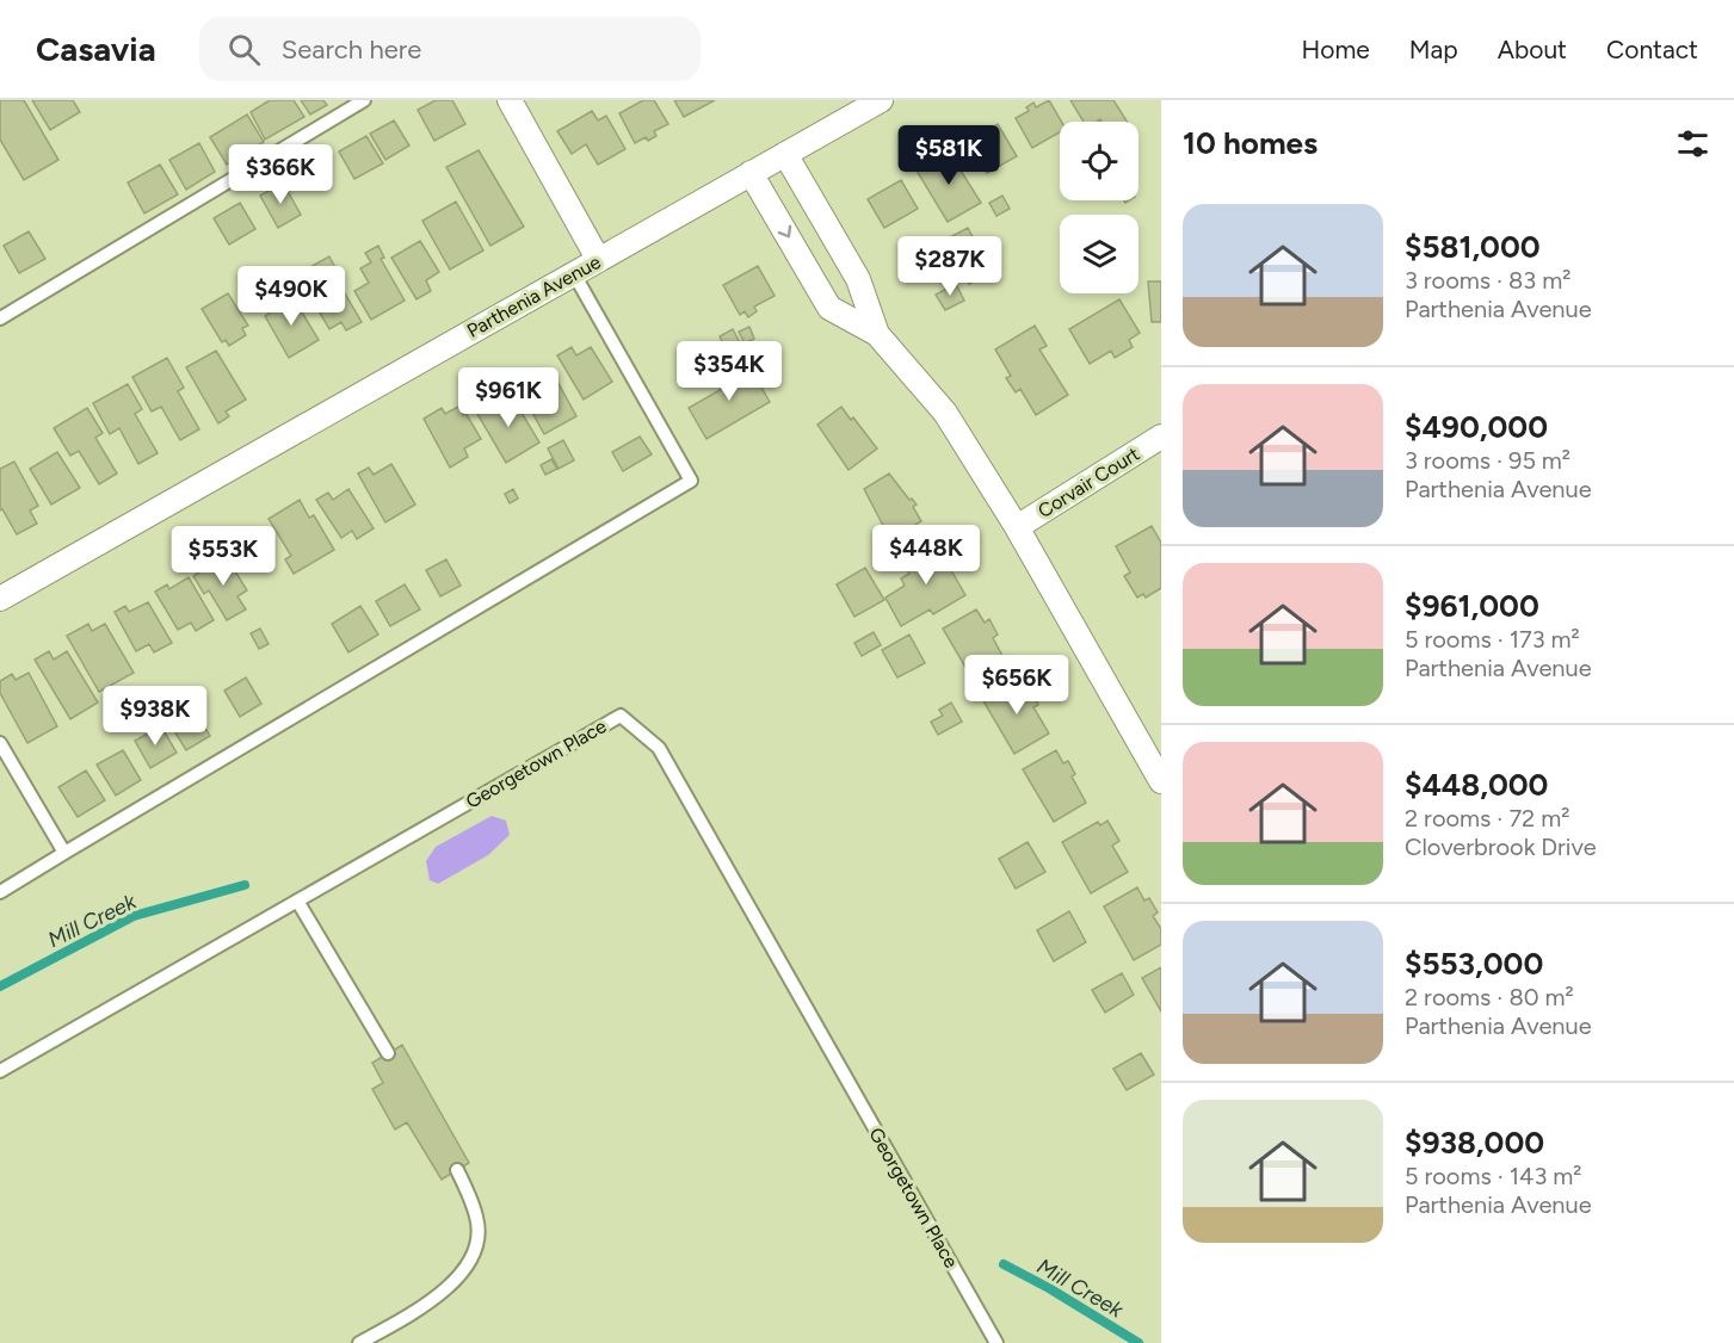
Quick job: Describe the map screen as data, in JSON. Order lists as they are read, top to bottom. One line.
{"streets":{"street":["Parthenia Avenue","Corvair Court"],"lane":["Georgetown Place"]},"water":["Mill Creek"],"page":{"header":"Casavia","search":"Search here","nav":["Home","Map","About","Contact"],"heading":"10 homes","price":["$581K","$366K","$287K","$490K","$354K","$961K","$448K","$553K","$656K","$938K"],"list":[{"name":"$581,000","note":"3 rooms · 83 m² · Parthenia Avenue"},{"name":"$490,000","note":"3 rooms · 95 m² · Parthenia Avenue"},{"name":"$961,000","note":"5 rooms · 173 m² · Parthenia Avenue"},{"name":"$448,000","note":"2 rooms · 72 m² · Cloverbrook Drive"},{"name":"$553,000","note":"2 rooms · 80 m² · Parthenia Avenue"},{"name":"$938,000","note":"5 rooms · 143 m² · Parthenia Avenue"}]}}
